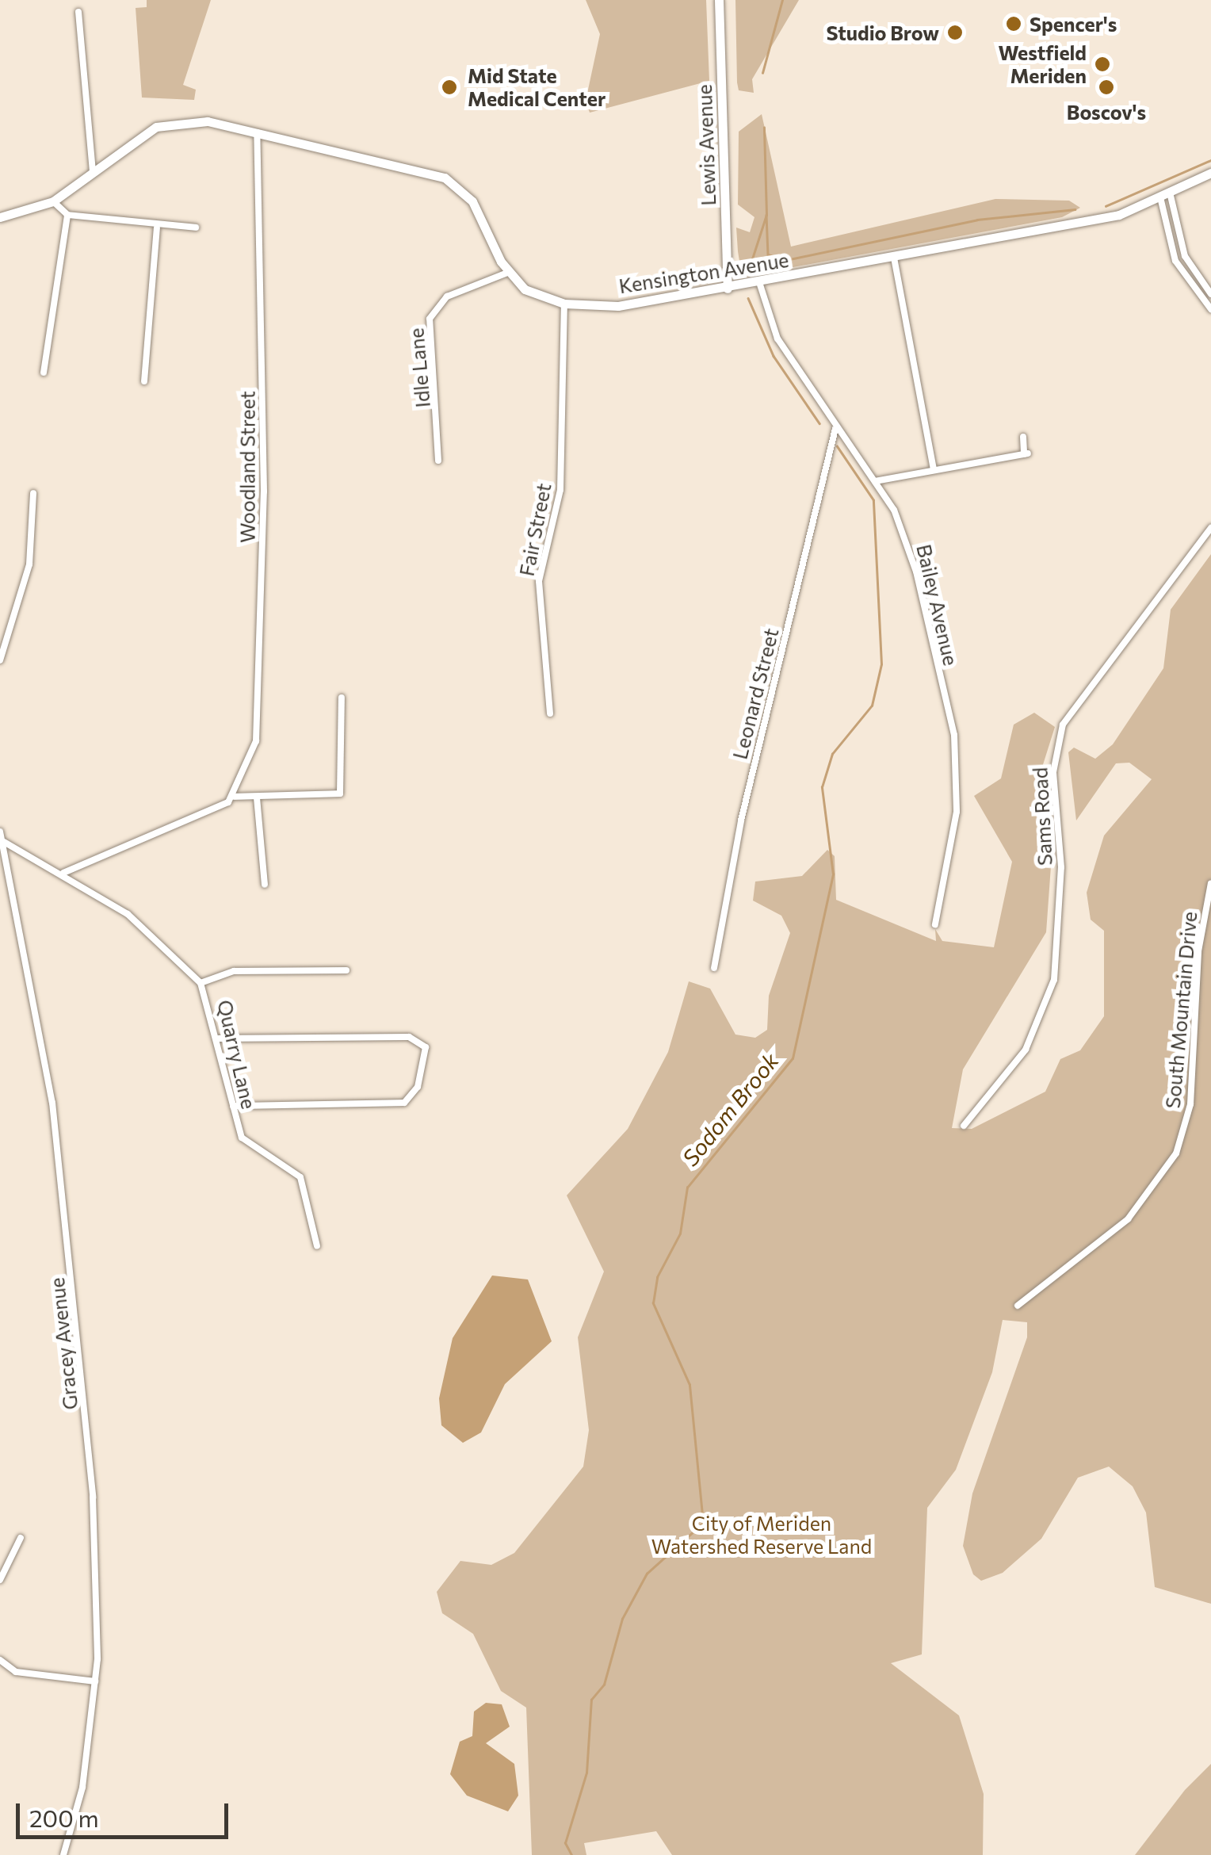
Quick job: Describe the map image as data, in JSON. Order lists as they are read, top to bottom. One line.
{"streets":{"main road":["Lewis Avenue","Kensington Avenue"],"street":["Idle Lane","Woodland Street","Fair Street","Bailey Avenue","Leonard Street","Sams Road","South Mountain Drive","Quarry Lane","Gracey Avenue"]},"crossings":[["Lewis Avenue","Kensington Avenue"],["Kensington Avenue","Idle Lane"],["Kensington Avenue","Woodland Street"],["Kensington Avenue","Fair Street"],["Kensington Avenue","Bailey Avenue"],["Bailey Avenue","Leonard Street"],["Quarry Lane","Gracey Avenue"]],"water":["Sodom Brook"],"parks":["City of Meriden Watershed Reserve Land"],"places":["Spencer's","Studio Brow","Westfield Meriden","Mid State Medical Center","Boscov's"],"scale_bar":"200 m"}
